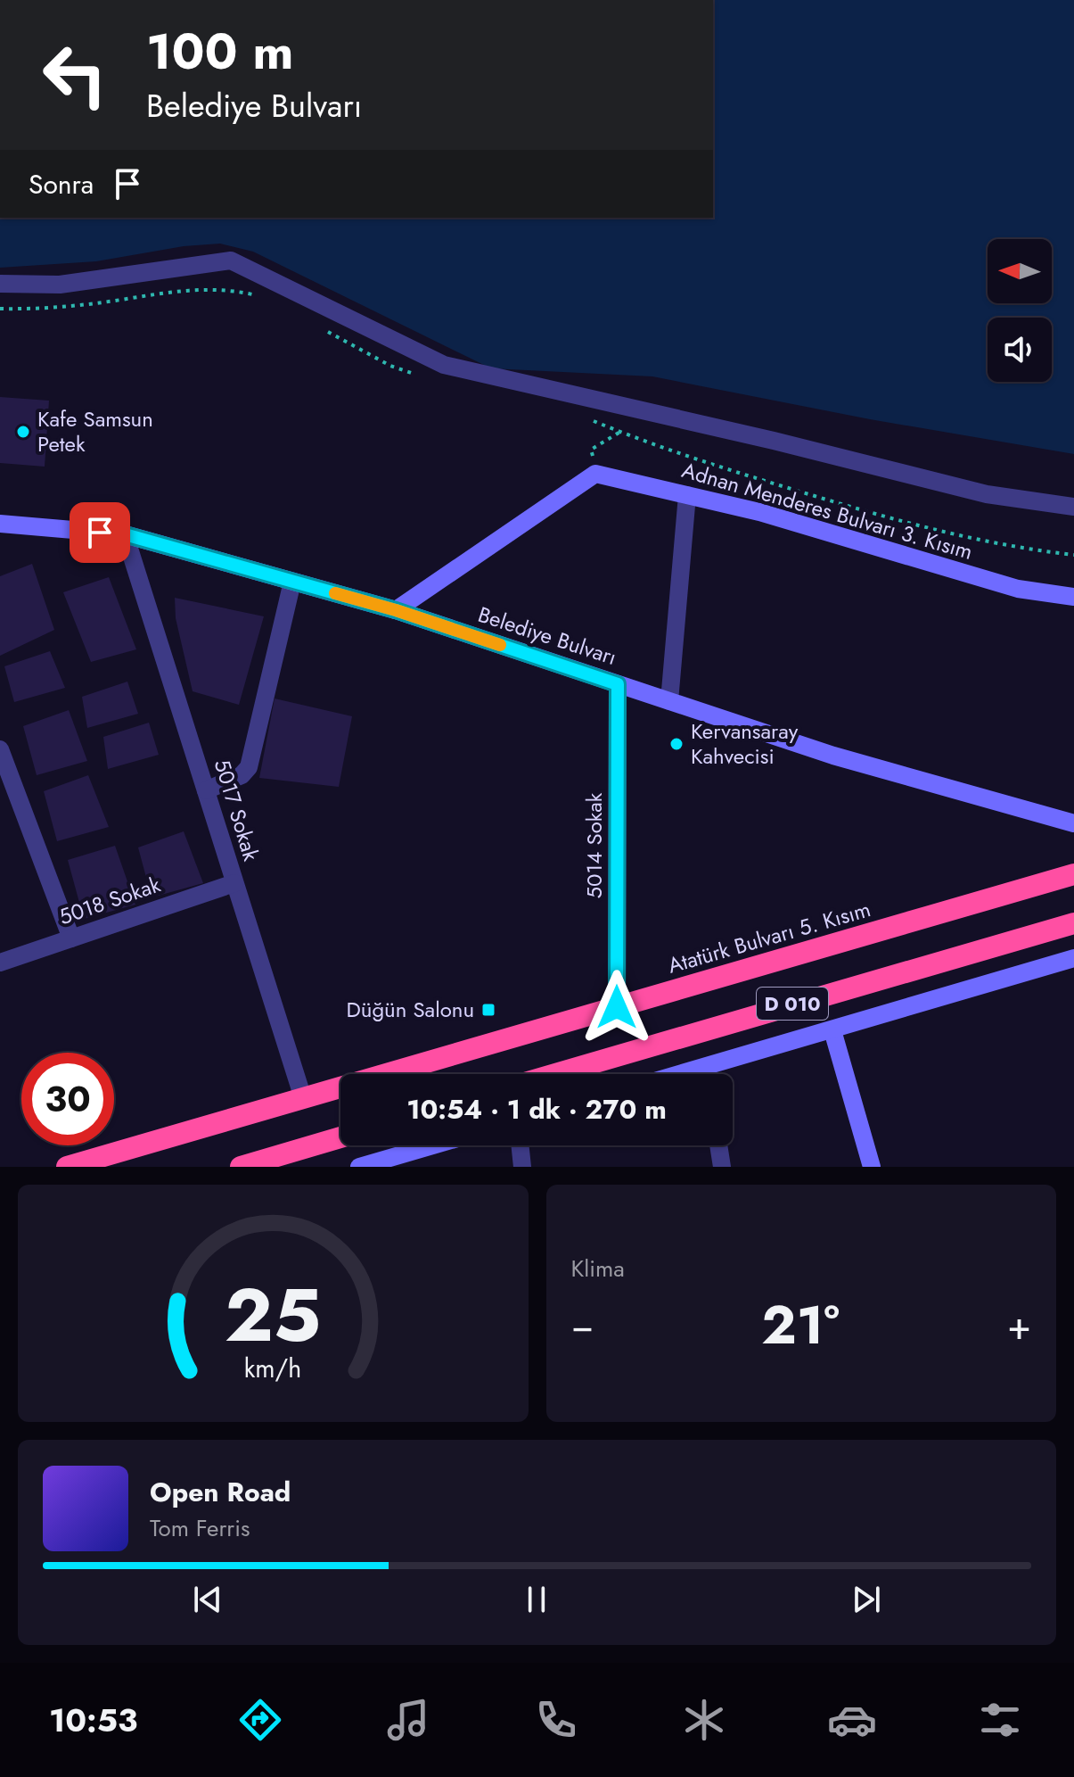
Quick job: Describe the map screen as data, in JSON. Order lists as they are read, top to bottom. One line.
{"streets":{"highway":["Atatürk Bulvarı 5. Kısım","D 010"],"street":["Adnan Menderes Bulvarı 3. Kısım","Belediye Bulvarı","5017 Sokak","5014 Sokak","5018 Sokak"]},"crossings":[["Belediye Bulvarı","5017 Sokak"],["Belediye Bulvarı","5014 Sokak"],["5017 Sokak","5018 Sokak"],["5017 Sokak","Atatürk Bulvarı 5. Kısım"],["5014 Sokak","Atatürk Bulvarı 5. Kısım"]],"places":{"other":["Kafe Samsun Petek","Kervansaray Kahvecisi"],"transit":["Düğün Salonu"]},"north":"left","page":{"turn":["100 m","Belediye Bulvarı"],"then":"Sonra","limit":"30","trip":"10:54 · 1 dk · 270 m","tile":"Klima","heat":["−","21°","+"],"song":["Open Road","Tom Ferris"],"tabs":"10:53","gauge":["25","km/h"]}}
